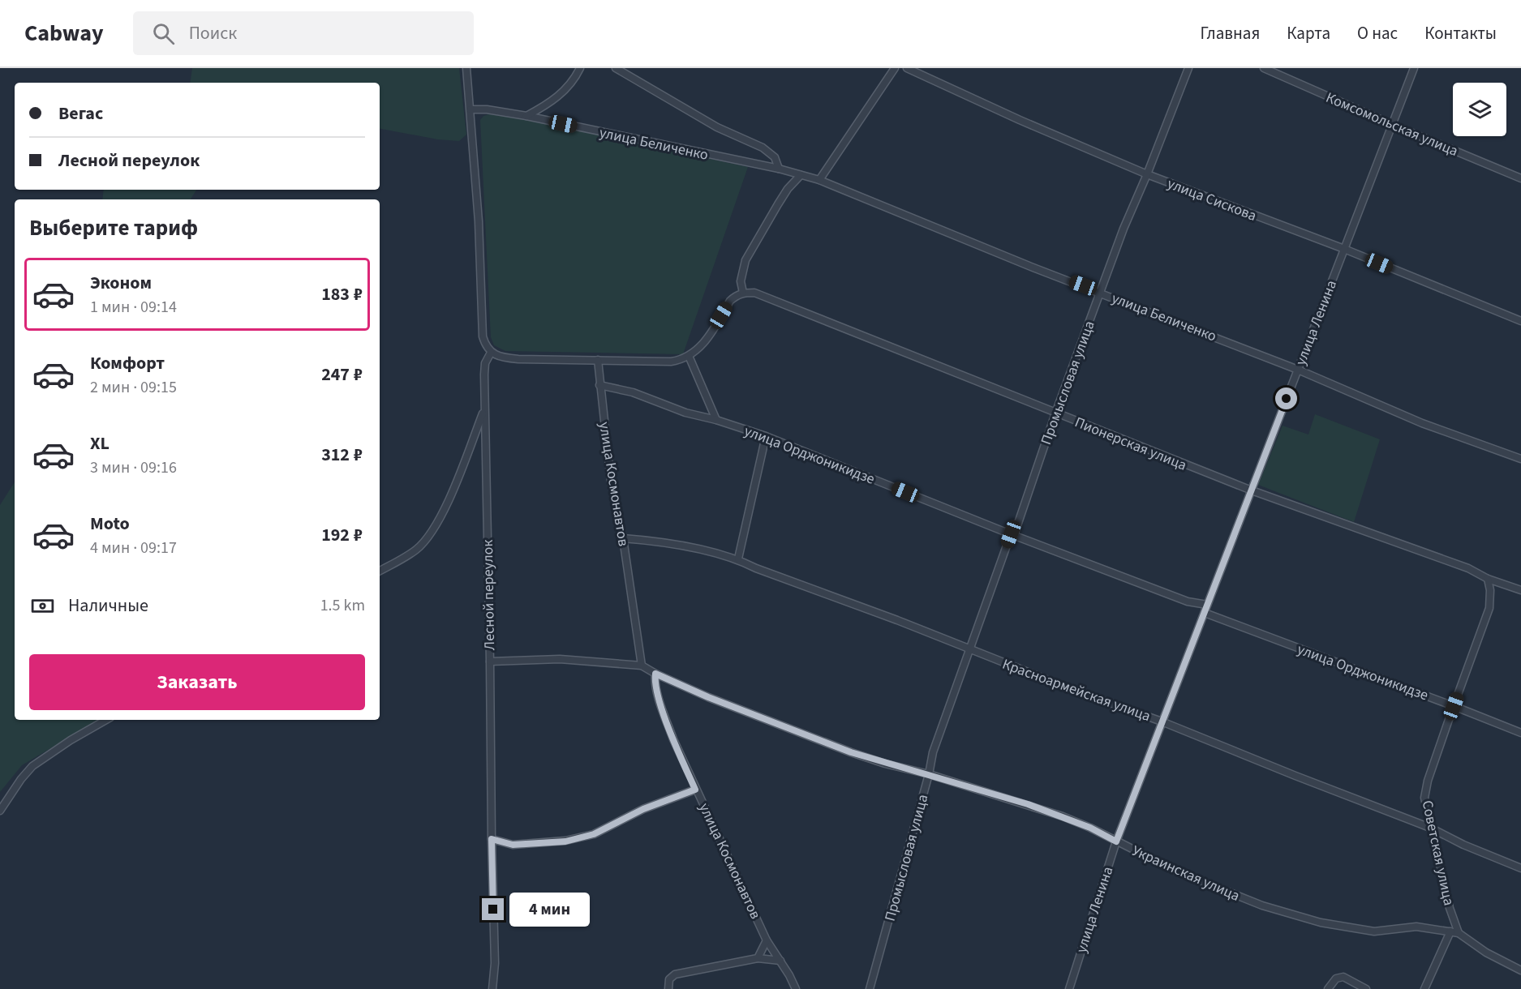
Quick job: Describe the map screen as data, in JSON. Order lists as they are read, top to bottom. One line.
{"streets":{"street":["Комсомольская улица","улица Беличенко","улица Сискова","улица Ленина","Промысловая улица","Пионерская улица","улица Орджоникидзе","улица Космонавтов","Лесной переулок","Красноармейская улица","Советская улица","Украинская улица"]},"crossings":[["Комсомольская улица","улица Ленина"],["улица Беличенко","улица Ленина"],["улица Беличенко","Промысловая улица"],["улица Сискова","улица Ленина"],["улица Сискова","Промысловая улица"],["улица Ленина","Пионерская улица"],["улица Ленина","улица Орджоникидзе"],["улица Ленина","Красноармейская улица"],["улица Ленина","Украинская улица"],["Промысловая улица","Пионерская улица"],["Промысловая улица","улица Орджоникидзе"],["Промысловая улица","Красноармейская улица"],["Промысловая улица","Украинская улица"],["Пионерская улица","Советская улица"],["улица Орджоникидзе","улица Космонавтов"],["улица Орджоникидзе","Советская улица"],["улица Космонавтов","Красноармейская улица"],["улица Космонавтов","Украинская улица"],["Лесной переулок","Украинская улица"],["Красноармейская улица","Советская улица"],["Советская улица","Украинская улица"]],"page":{"header":"Cabway","search":"Поиск","nav":["Главная","Карта","О нас","Контакты"],"banner":["Вегас","Лесной переулок"],"heading":"Выберите тариф","list":[{"name":"Эконом","note":"1 мин · 09:14","value":"183 ₽"},{"name":"Комфорт","note":"2 мин · 09:15","value":"247 ₽"},{"name":"XL","note":"3 мин · 09:16","value":"312 ₽"},{"name":"Moto","note":"4 мин · 09:17","value":"192 ₽"}],"pay":["Наличные","1.5 km"],"buttons":"Заказать","bubble":"4 мин"}}
